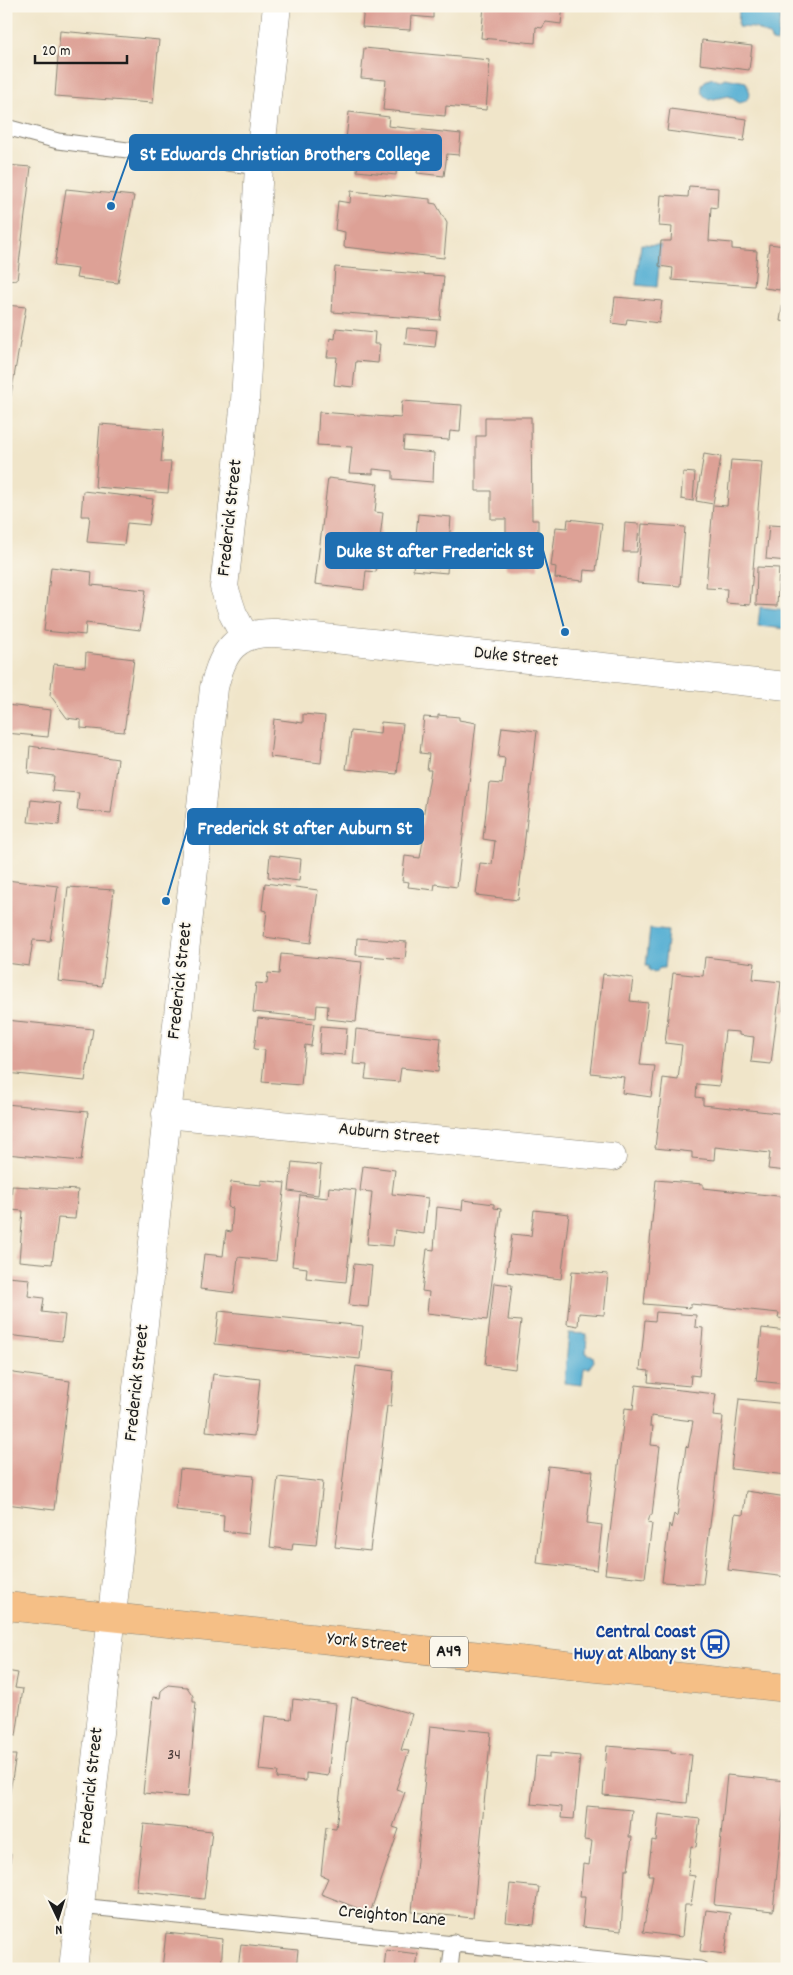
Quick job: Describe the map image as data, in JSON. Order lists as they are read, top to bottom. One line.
{"streets":{"highway":["York Street","A49"],"street":["Frederick Street","Duke Street","Auburn Street"],"lane":["Creighton Lane"]},"crossings":[["Frederick Street","Duke Street"],["Frederick Street","Auburn Street"],["Frederick Street","York Street"],["Frederick Street","Creighton Lane"]],"places":{"other":["St Edwards Christian Brothers College","Duke St after Frederick St","Frederick St after Auburn St"],"bus stop":["Central Coast Hwy at Albany St"]},"house_numbers":["34"],"scale_bar":"20 m","north":"bottom"}
